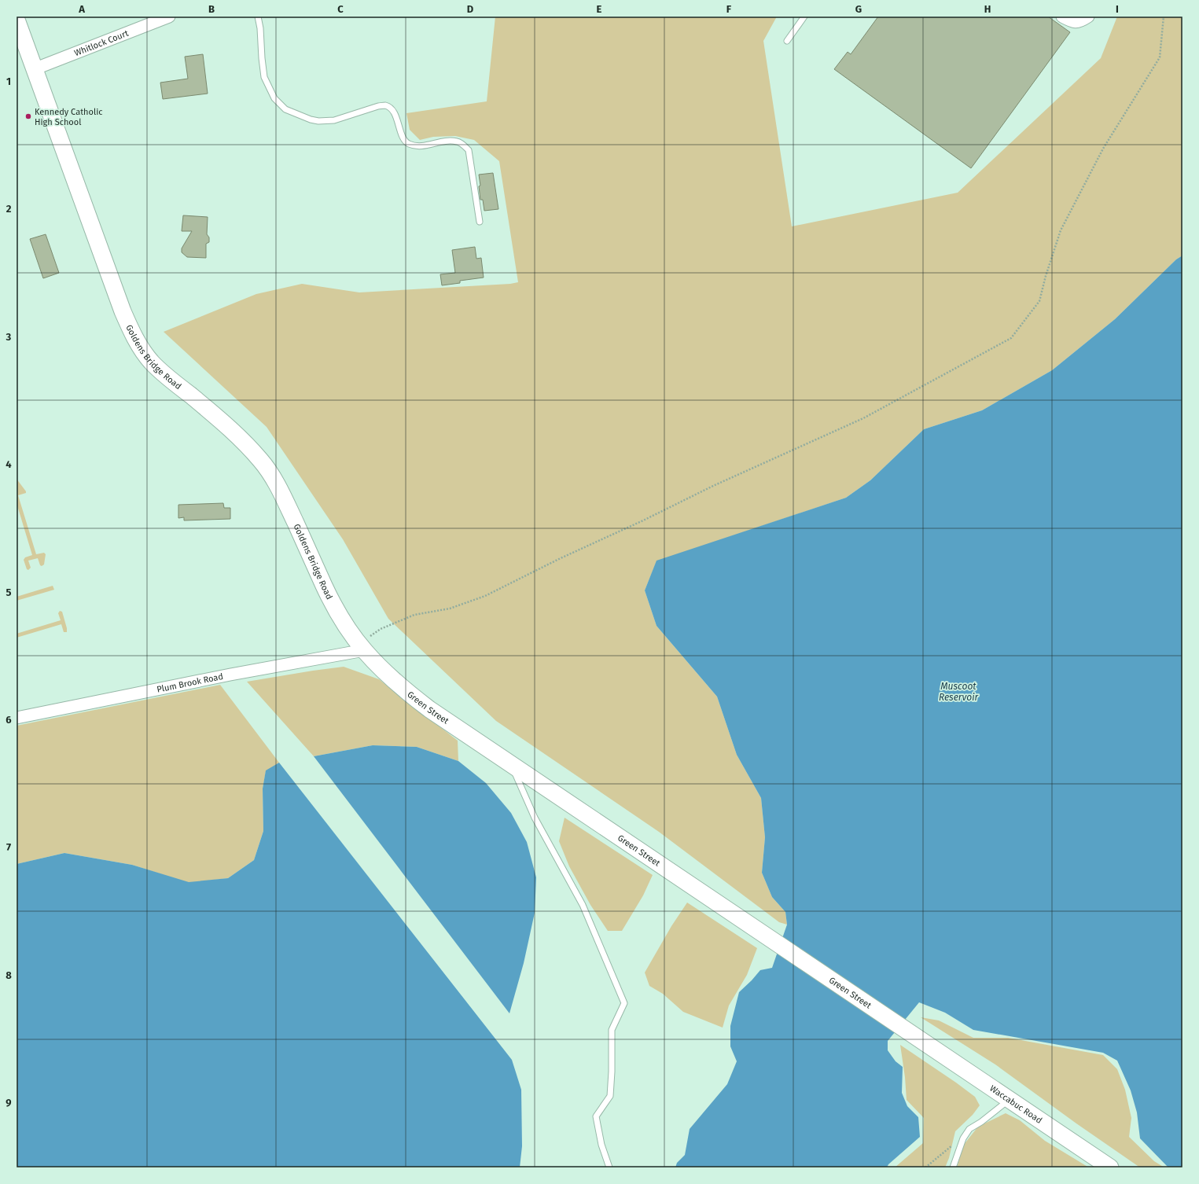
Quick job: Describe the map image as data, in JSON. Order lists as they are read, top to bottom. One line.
{"streets":{"main road":["Goldens Bridge Road","Green Street","Waccabuc Road"],"street":["Whitlock Court","Plum Brook Road"]},"crossings":[["Whitlock Court","Goldens Bridge Road"],["Goldens Bridge Road","Plum Brook Road"],["Goldens Bridge Road","Green Street"],["Plum Brook Road","Green Street"],["Green Street","Waccabuc Road"]],"water":["Muscoot Reservoir"],"places":["Kennedy Catholic High School"],"grid":{"columns":["A","B","C","D","E","F","G","H","I"],"rows":["1","2","3","4","5","6","7","8","9"]}}
